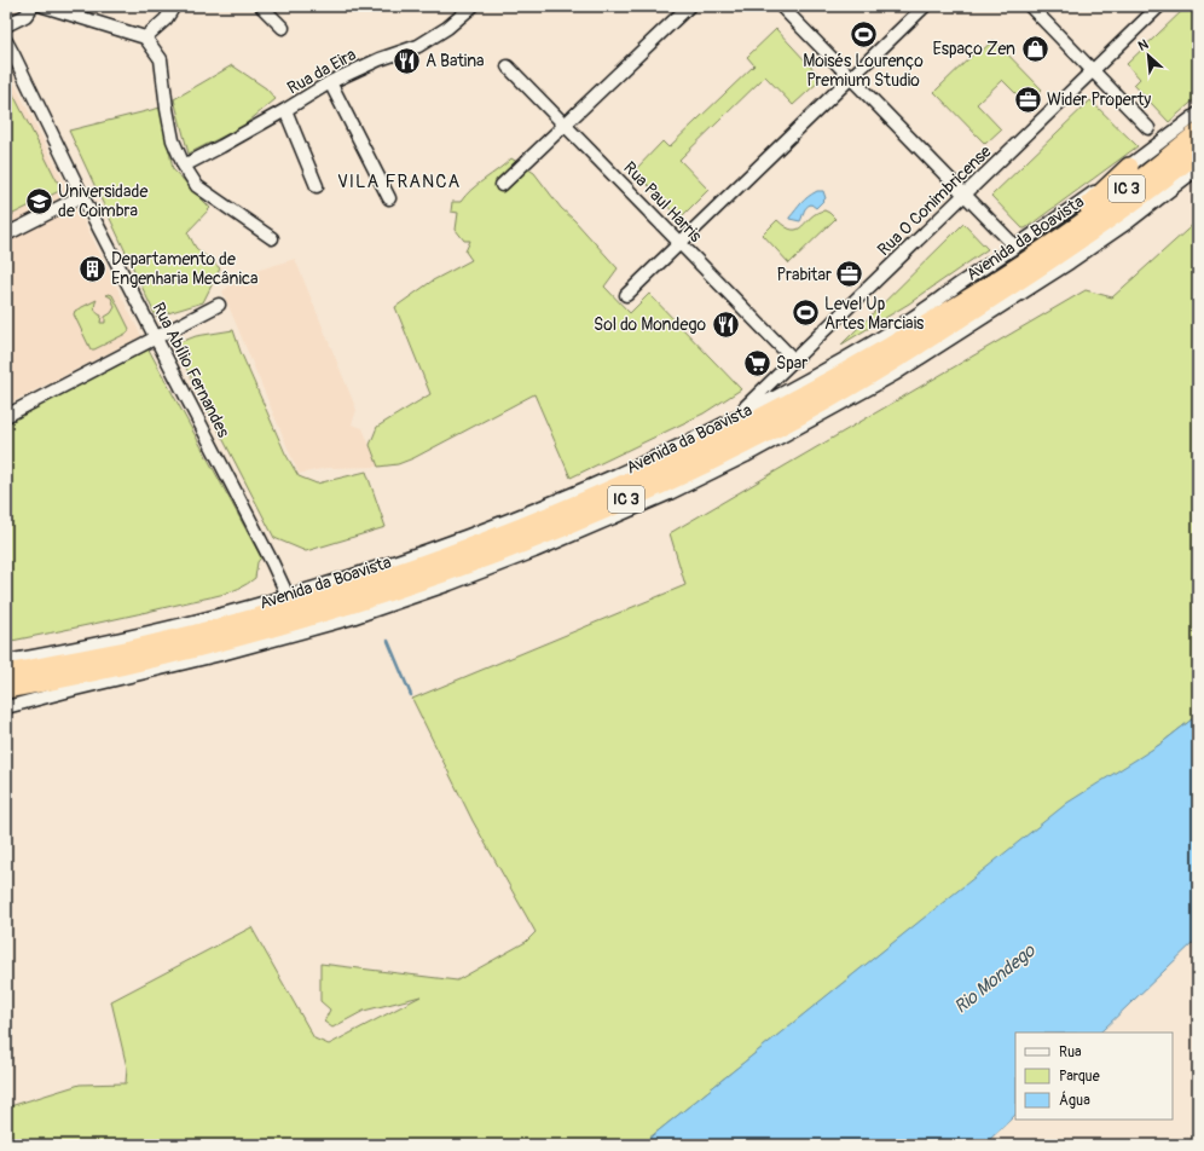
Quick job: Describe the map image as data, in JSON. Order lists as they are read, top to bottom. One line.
{"streets":{"highway":["IC 3","Avenida da Boavista"],"street":["Rua da Eira","Rua O Conimbricense","Rua Paul Harris","Rua Abílio Fernandes"]},"crossings":[["Rua O Conimbricense","Rua Paul Harris"],["Rua O Conimbricense","Avenida da Boavista"],["Avenida da Boavista","Rua Abílio Fernandes"]],"districts":["VILA FRANCA"],"water":["Rio Mondego"],"places":{"sports":["Moisés Lourenço Premium Studio","Level Up Artes Marciais"],"shop":["Espaço Zen"],"restaurant":["A Batina","Sol do Mondego"],"office":["Wider Property","Prabitar"],"school or university":["Universidade de Coimbra"],"building":["Departamento de Engenharia Mecânica"],"supermarket":["Spar"]},"legend":["Rua","Parque","Água"],"north":"top left"}
